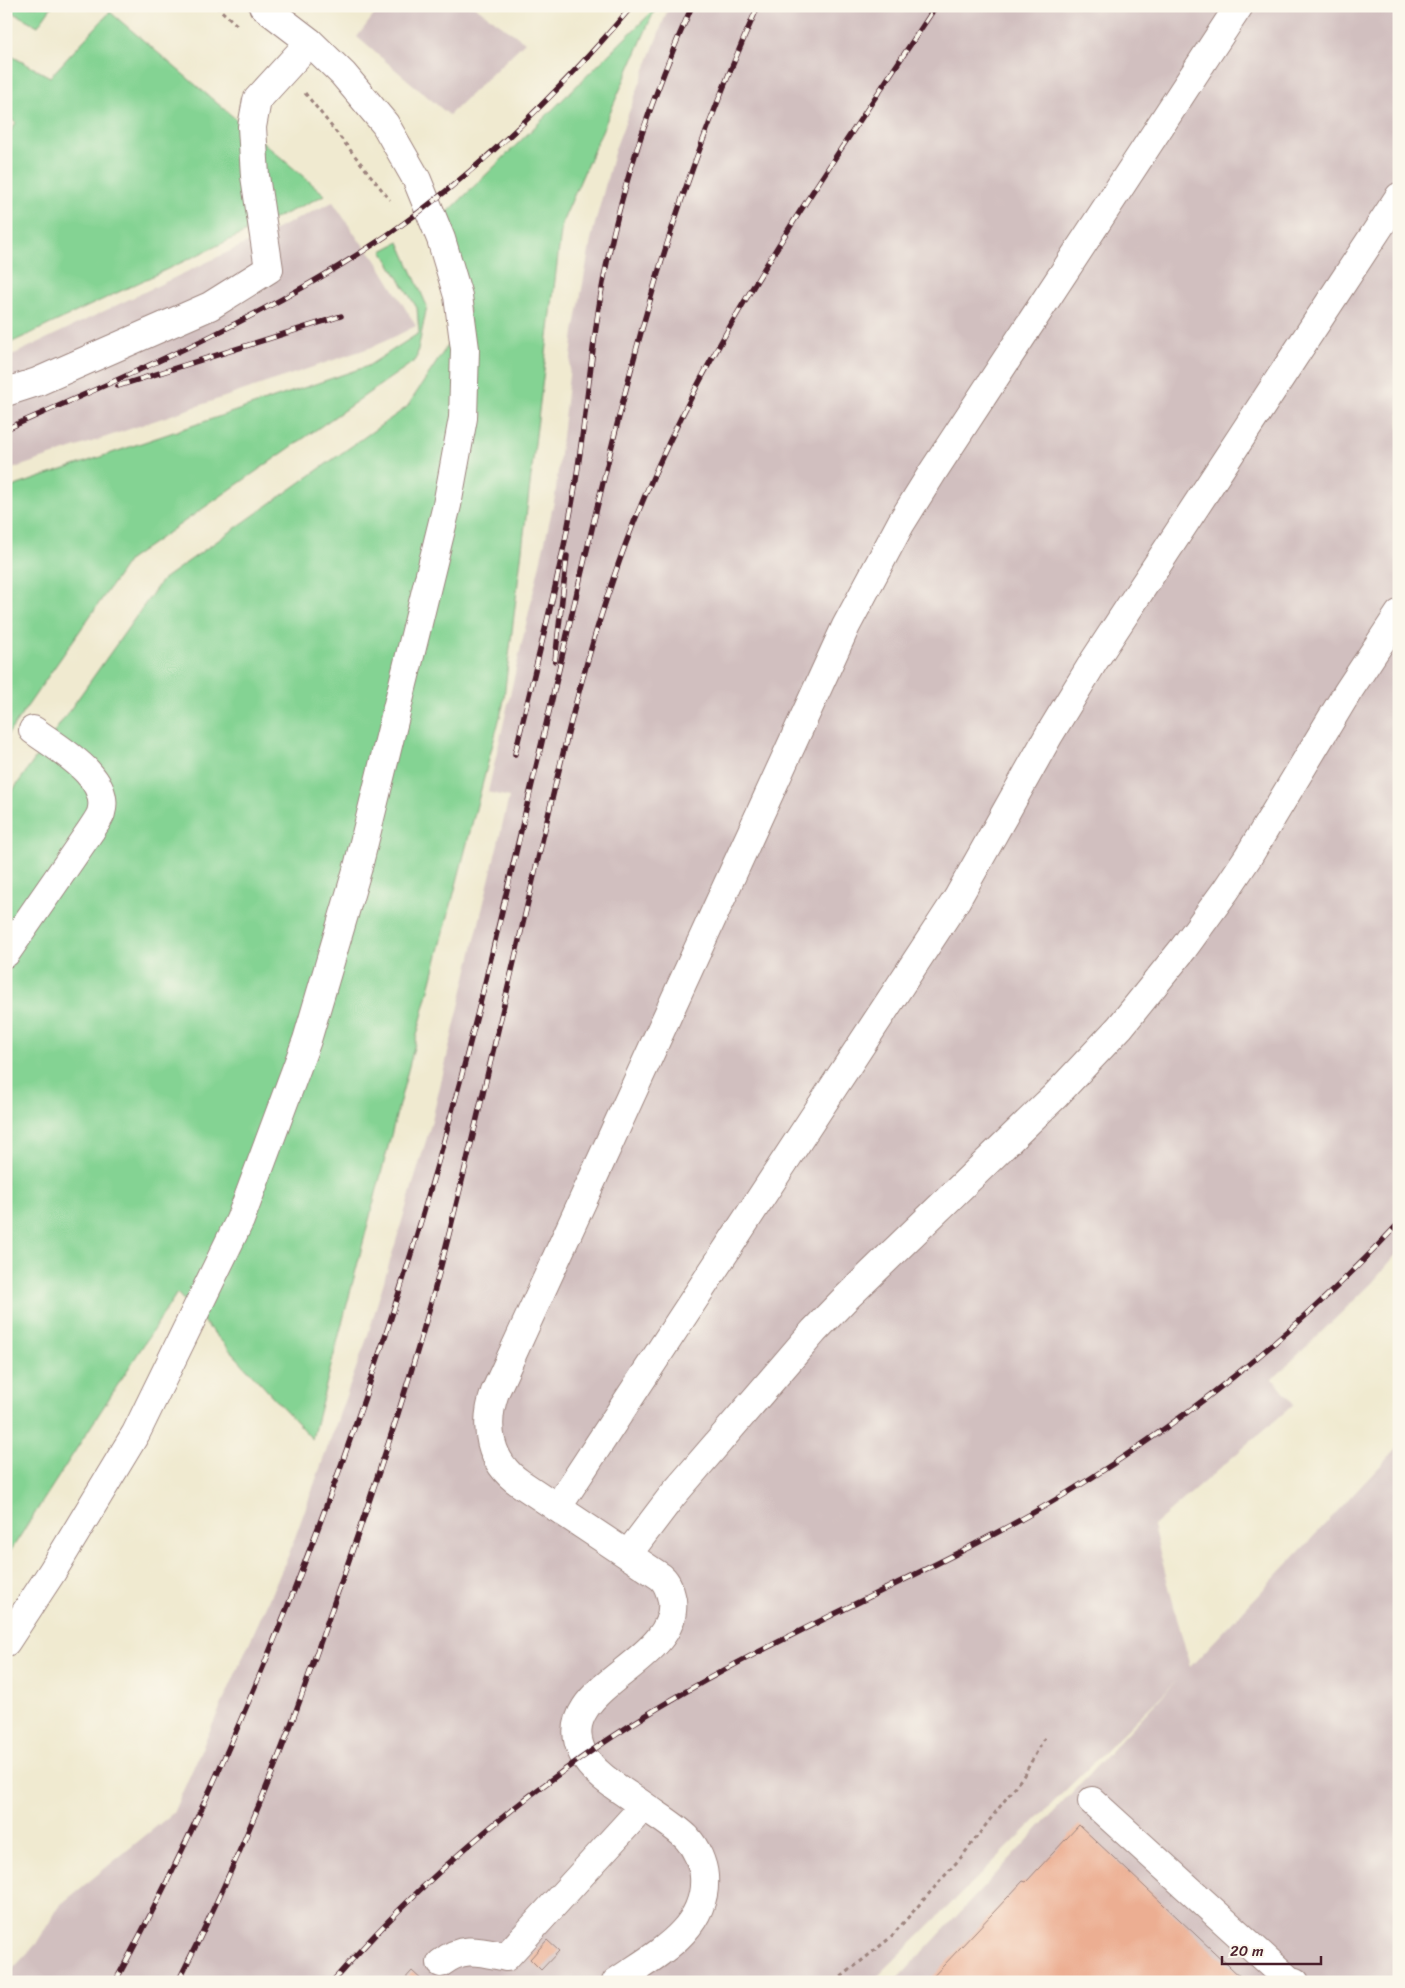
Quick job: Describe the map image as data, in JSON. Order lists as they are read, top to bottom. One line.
{"scale_bar":"20 m"}
